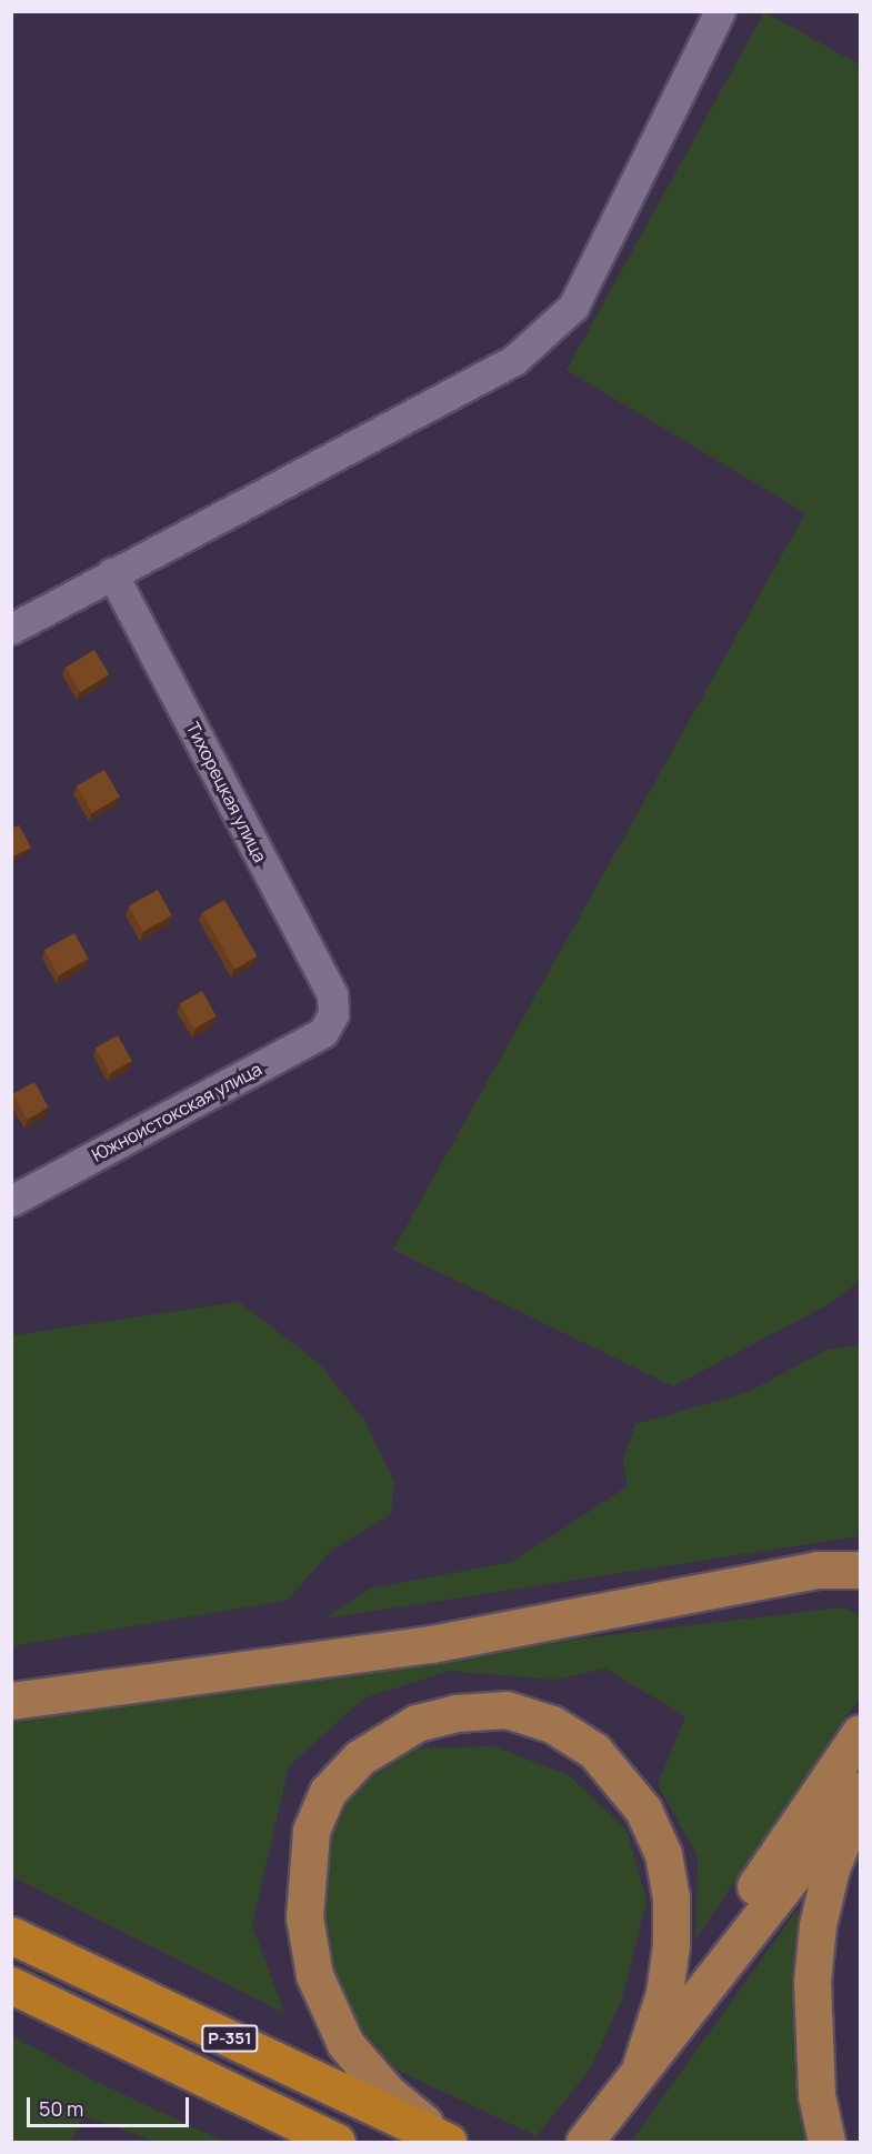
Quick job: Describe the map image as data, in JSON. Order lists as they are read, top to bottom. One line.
{"streets":{"highway":["Р-351"],"street":["Тихорецкая улица","Южноистокская улица"]},"crossings":[["Тихорецкая улица","Южноистокская улица"]],"scale_bar":"50 m"}
